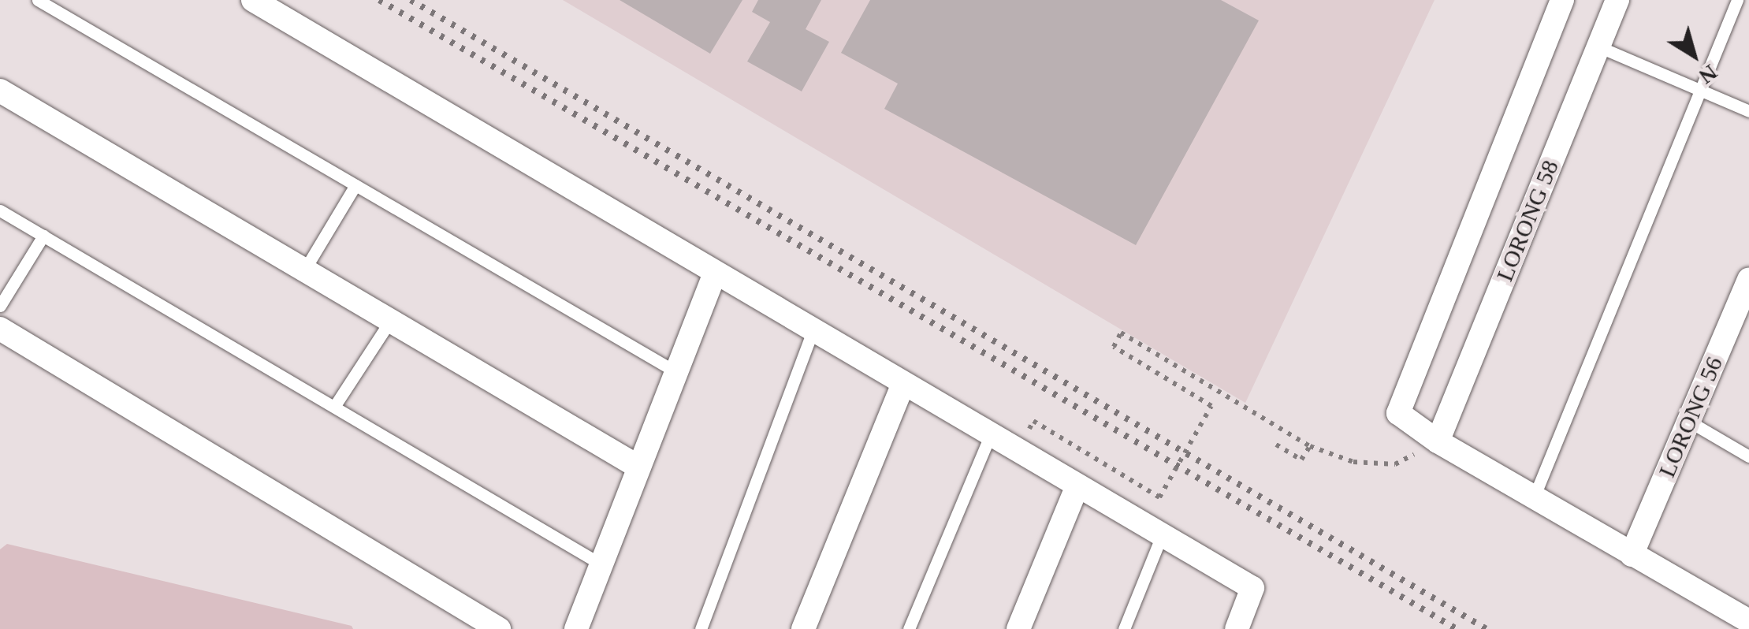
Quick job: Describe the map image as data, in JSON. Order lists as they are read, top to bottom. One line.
{"streets":{"street":["LORONG 58","LORONG 56"]},"north":"bottom right"}
